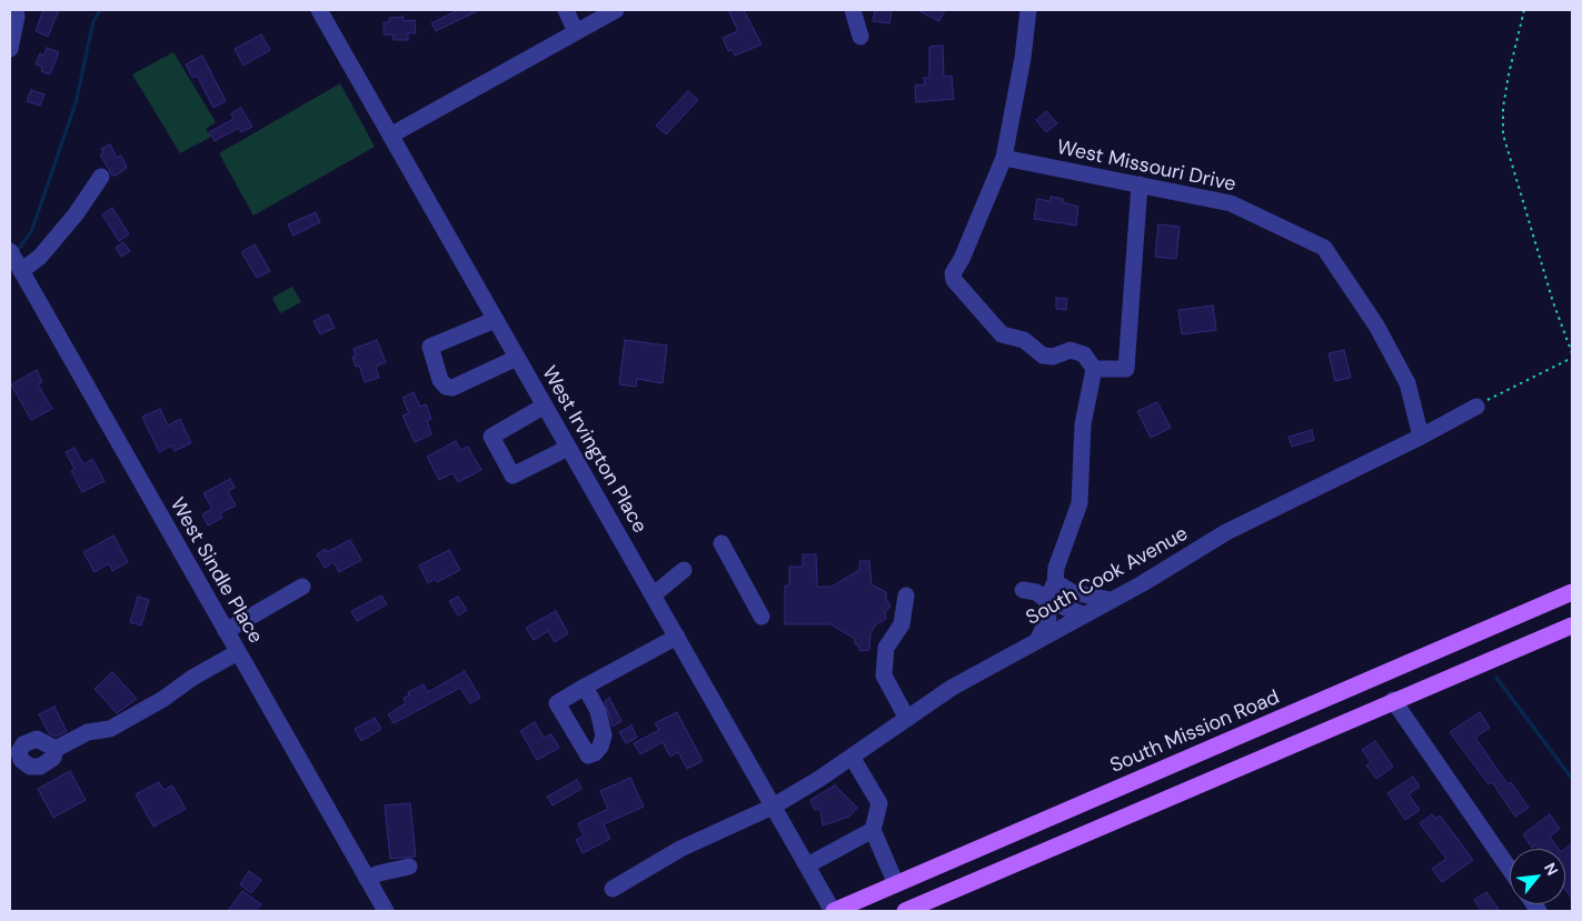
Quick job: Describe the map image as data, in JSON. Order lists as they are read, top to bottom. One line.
{"streets":{"main road":["South Mission Road"],"street":["West Missouri Drive","West Irvington Place","West Sindle Place","South Cook Avenue"]},"crossings":[["West Missouri Drive","South Cook Avenue"],["West Irvington Place","South Cook Avenue"],["West Irvington Place","South Mission Road"]],"north":"top right"}
